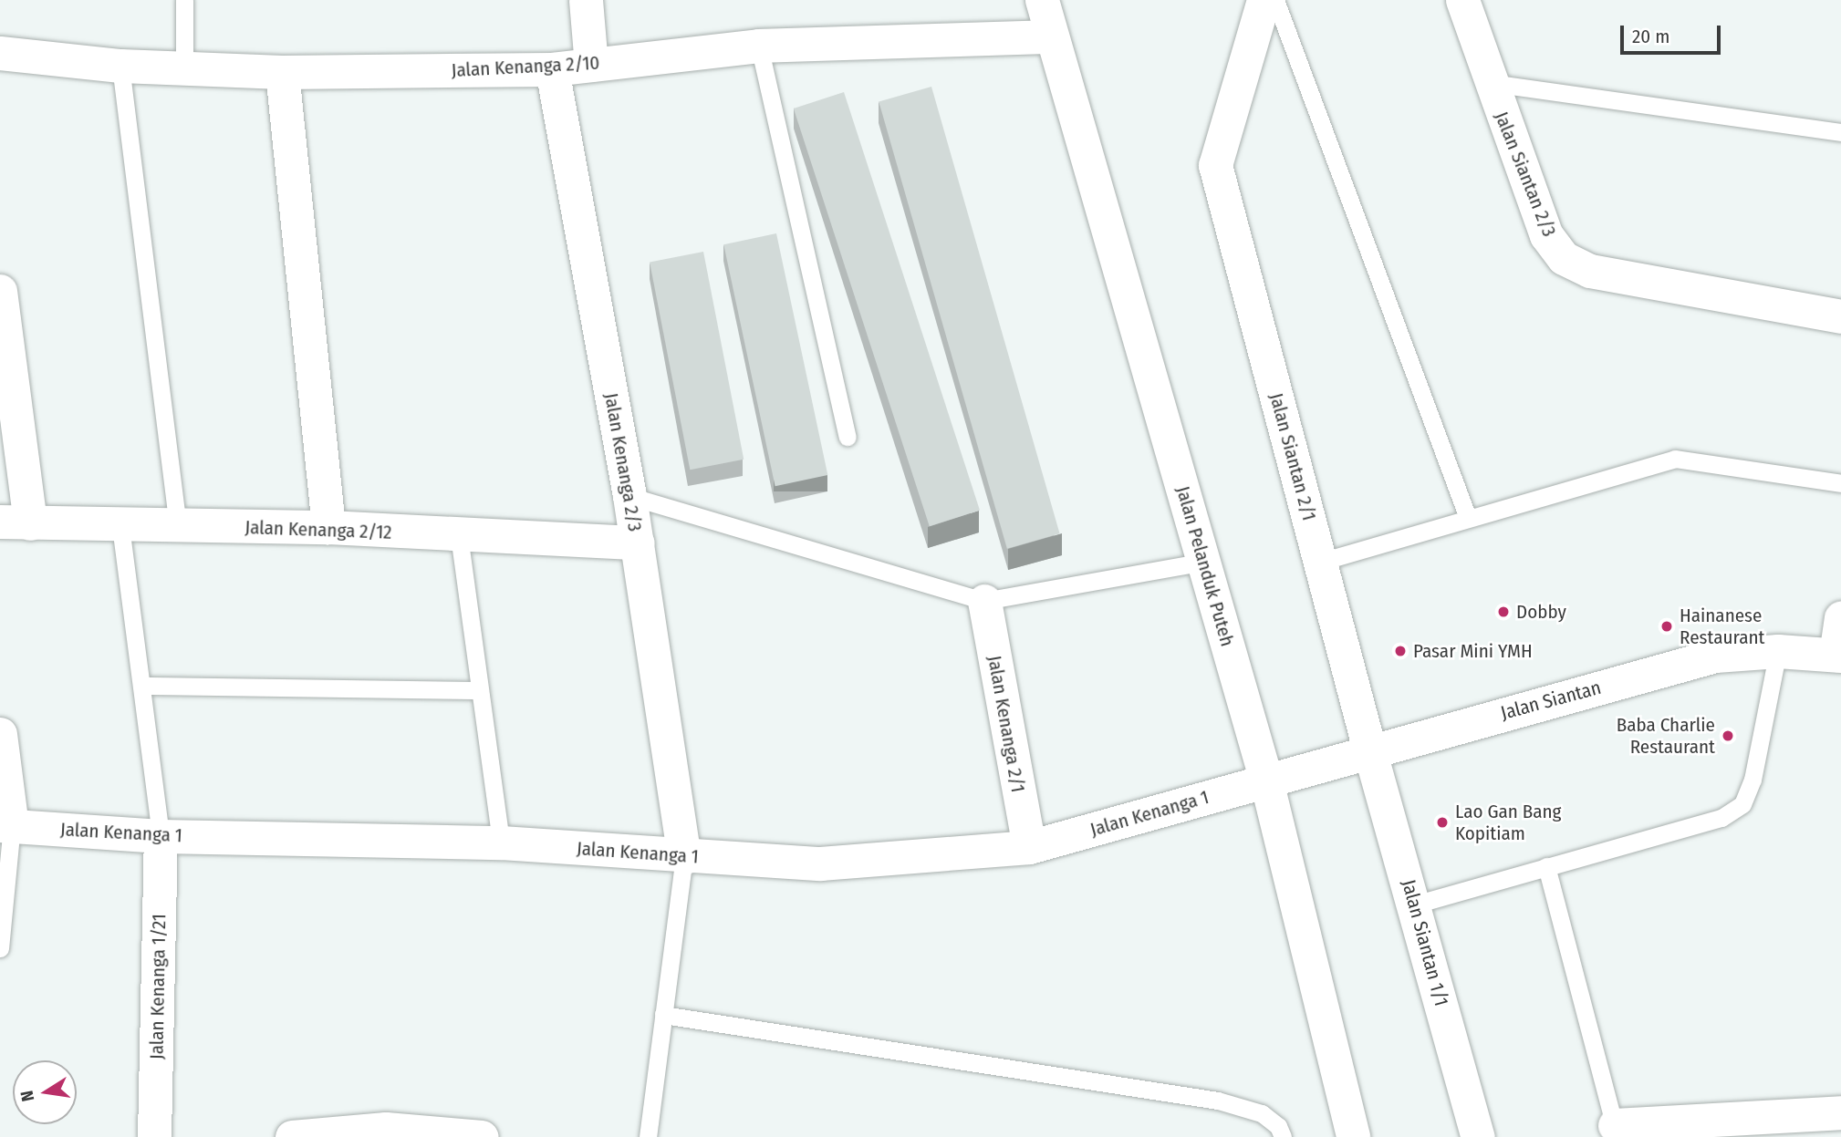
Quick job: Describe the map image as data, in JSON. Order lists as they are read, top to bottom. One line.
{"streets":{"street":["Jalan Kenanga 2/10","Jalan Siantan 2/3","Jalan Siantan 2/1","Jalan Kenanga 2/3","Jalan Kenanga 2/12","Jalan Pelanduk Puteh","Jalan Siantan","Jalan Kenanga 2/1","Jalan Kenanga 1","Jalan Siantan 1/1","Jalan Kenanga 1/21"]},"crossings":[["Jalan Kenanga 2/10","Jalan Kenanga 2/3"],["Jalan Kenanga 2/10","Jalan Pelanduk Puteh"],["Jalan Siantan 2/1","Jalan Siantan"],["Jalan Siantan 2/1","Jalan Siantan 1/1"],["Jalan Kenanga 2/3","Jalan Kenanga 2/12"],["Jalan Kenanga 2/3","Jalan Kenanga 1"],["Jalan Pelanduk Puteh","Jalan Siantan"],["Jalan Pelanduk Puteh","Jalan Kenanga 1"],["Jalan Siantan","Jalan Kenanga 1"],["Jalan Siantan","Jalan Siantan 1/1"],["Jalan Kenanga 2/1","Jalan Kenanga 1"],["Jalan Kenanga 1","Jalan Kenanga 1/21"]],"places":["Dobby","Hainanese Restaurant","Pasar Mini YMH","Baba Charlie Restaurant","Lao Gan Bang Kopitiam"],"scale_bar":"20 m","north":"left"}
